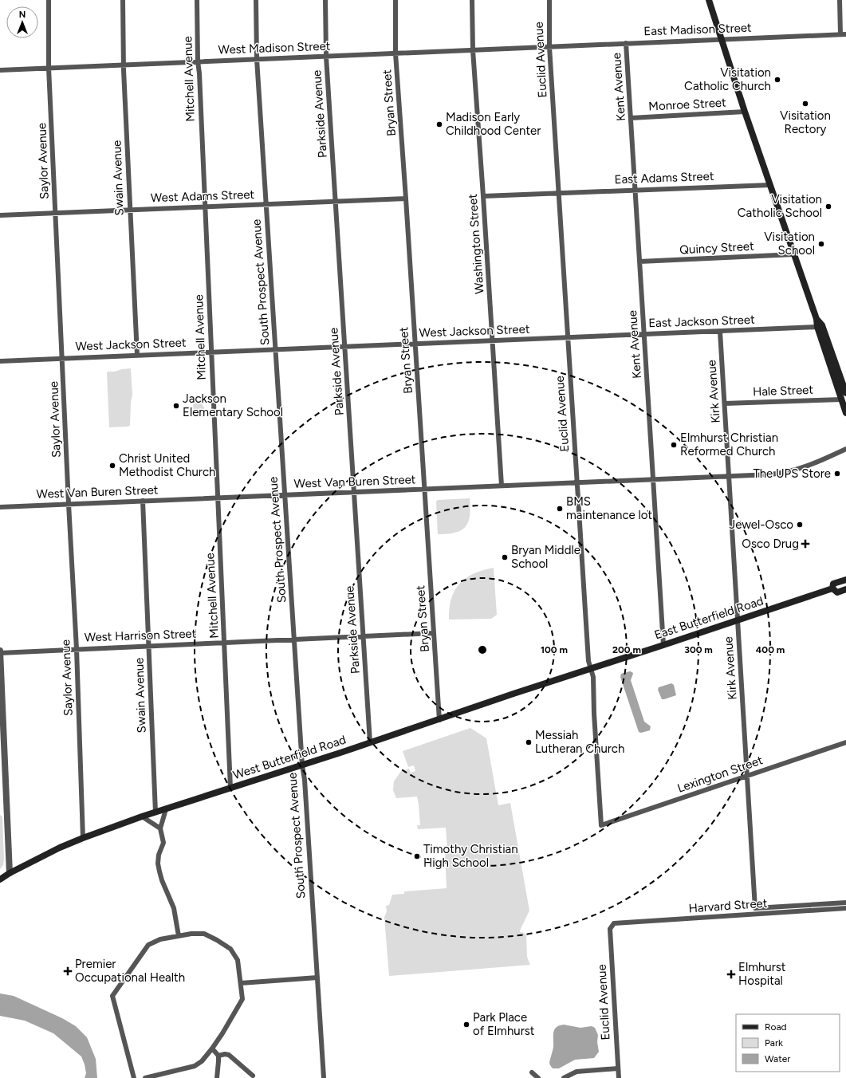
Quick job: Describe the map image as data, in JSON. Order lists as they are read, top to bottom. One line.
{"streets":{"main road":["East Butterfield Road","West Butterfield Road"],"street":["East Madison Street","West Madison Street","Euclid Avenue","Mitchell Avenue","Kent Avenue","Bryan Street","Monroe Street","Parkside Avenue","Saylor Avenue","Swain Avenue","East Adams Street","West Adams Street","Washington Street","Quincy Street","South Prospect Avenue","East Jackson Street","West Jackson Street","Hale Street","Kirk Avenue","West Van Buren Street","West Harrison Street","Lexington Street","Harvard Street"]},"crossings":[["East Madison Street","West Madison Street"],["East Madison Street","Euclid Avenue"],["East Madison Street","Kent Avenue"],["West Madison Street","Euclid Avenue"],["West Madison Street","Mitchell Avenue"],["West Madison Street","Bryan Street"],["West Madison Street","Parkside Avenue"],["West Madison Street","Saylor Avenue"],["West Madison Street","Swain Avenue"],["West Madison Street","Washington Street"],["West Madison Street","South Prospect Avenue"],["Euclid Avenue","East Adams Street"],["Euclid Avenue","East Jackson Street"],["Euclid Avenue","West Jackson Street"],["Euclid Avenue","West Van Buren Street"],["Euclid Avenue","East Butterfield Road"],["Euclid Avenue","West Butterfield Road"],["Euclid Avenue","Lexington Street"],["Euclid Avenue","Harvard Street"],["Mitchell Avenue","West Adams Street"],["Mitchell Avenue","West Jackson Street"],["Mitchell Avenue","West Van Buren Street"],["Mitchell Avenue","West Harrison Street"],["Mitchell Avenue","West Butterfield Road"],["Kent Avenue","Monroe Street"],["Kent Avenue","East Adams Street"],["Kent Avenue","Quincy Street"],["Kent Avenue","East Jackson Street"],["Kent Avenue","West Van Buren Street"],["Kent Avenue","East Butterfield Road"],["Bryan Street","West Adams Street"],["Bryan Street","West Jackson Street"],["Bryan Street","West Van Buren Street"],["Bryan Street","West Harrison Street"],["Bryan Street","West Butterfield Road"],["Parkside Avenue","West Adams Street"],["Parkside Avenue","West Jackson Street"],["Parkside Avenue","West Van Buren Street"],["Parkside Avenue","West Harrison Street"],["Parkside Avenue","West Butterfield Road"],["Saylor Avenue","West Adams Street"],["Saylor Avenue","West Jackson Street"],["Saylor Avenue","West Van Buren Street"],["Saylor Avenue","West Harrison Street"],["Saylor Avenue","West Butterfield Road"],["Swain Avenue","West Adams Street"],["Swain Avenue","West Jackson Street"],["Swain Avenue","West Van Buren Street"],["Swain Avenue","West Harrison Street"],["Swain Avenue","West Butterfield Road"],["West Adams Street","South Prospect Avenue"],["Washington Street","West Jackson Street"],["Washington Street","West Van Buren Street"],["South Prospect Avenue","West Jackson Street"],["South Prospect Avenue","West Van Buren Street"],["South Prospect Avenue","West Harrison Street"],["South Prospect Avenue","West Butterfield Road"],["East Jackson Street","West Jackson Street"],["East Jackson Street","Kirk Avenue"],["Hale Street","Kirk Avenue"],["Kirk Avenue","West Van Buren Street"],["Kirk Avenue","East Butterfield Road"],["Kirk Avenue","Lexington Street"],["Kirk Avenue","Harvard Street"],["East Butterfield Road","West Butterfield Road"]],"places":{"other":["Visitation Catholic Church","Visitation Rectory","Madison Early Childhood Center","Visitation Catholic School","Visitation School","Jackson Elementary School","Elmhurst Christian Reformed Church","Christ United Methodist Church","The UPS Store","BMS maintenance lot","Jewel-Osco","Bryan Middle School","Messiah Lutheran Church","Timothy Christian High School","Park Place of Elmhurst"],"health":["Osco Drug","Premier Occupational Health","Elmhurst Hospital"]},"legend":["Road","Park","Water"],"north":"top","rings":["100 m","200 m","300 m","400 m"]}
